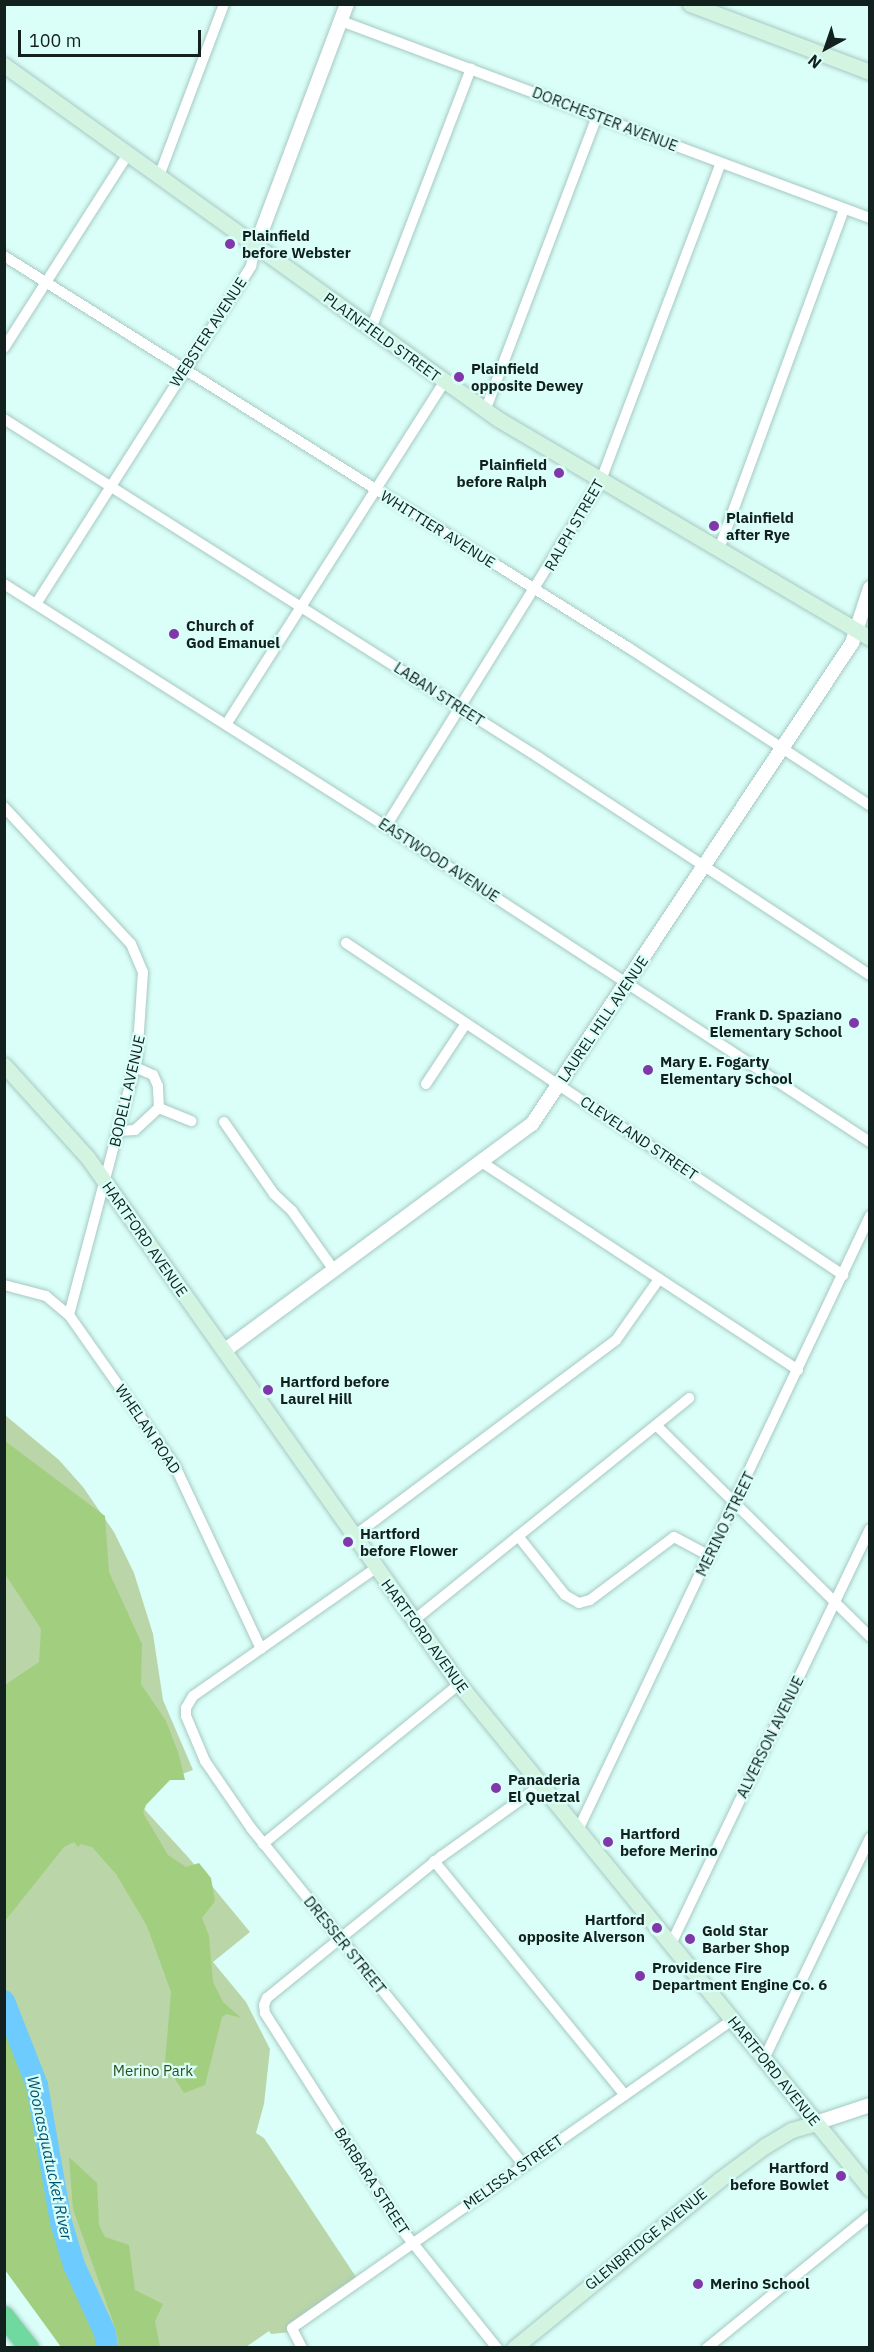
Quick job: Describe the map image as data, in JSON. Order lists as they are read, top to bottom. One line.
{"streets":{"main road":["PLAINFIELD STREET","HARTFORD AVENUE","GLENBRIDGE AVENUE"],"street":["DORCHESTER AVENUE","WEBSTER AVENUE","RALPH STREET","WHITTIER AVENUE","LABAN STREET","EASTWOOD AVENUE","LAUREL HILL AVENUE","BODELL AVENUE","CLEVELAND STREET","WHELAN ROAD","MERINO STREET","ALVERSON AVENUE","DRESSER STREET","MELISSA STREET","BARBARA STREET"]},"crossings":[["DORCHESTER AVENUE","WEBSTER AVENUE"],["DORCHESTER AVENUE","RALPH STREET"],["WEBSTER AVENUE","PLAINFIELD STREET"],["WEBSTER AVENUE","WHITTIER AVENUE"],["WEBSTER AVENUE","LABAN STREET"],["WEBSTER AVENUE","EASTWOOD AVENUE"],["PLAINFIELD STREET","RALPH STREET"],["PLAINFIELD STREET","LAUREL HILL AVENUE"],["RALPH STREET","WHITTIER AVENUE"],["RALPH STREET","LABAN STREET"],["RALPH STREET","EASTWOOD AVENUE"],["WHITTIER AVENUE","LAUREL HILL AVENUE"],["LABAN STREET","LAUREL HILL AVENUE"],["EASTWOOD AVENUE","LAUREL HILL AVENUE"],["LAUREL HILL AVENUE","CLEVELAND STREET"],["LAUREL HILL AVENUE","HARTFORD AVENUE"],["BODELL AVENUE","HARTFORD AVENUE"],["BODELL AVENUE","WHELAN ROAD"],["CLEVELAND STREET","MERINO STREET"],["HARTFORD AVENUE","MERINO STREET"],["HARTFORD AVENUE","ALVERSON AVENUE"],["HARTFORD AVENUE","MELISSA STREET"],["HARTFORD AVENUE","GLENBRIDGE AVENUE"],["WHELAN ROAD","DRESSER STREET"],["DRESSER STREET","MELISSA STREET"],["DRESSER STREET","BARBARA STREET"],["MELISSA STREET","BARBARA STREET"]],"water":["Woonasquatucket River"],"parks":["Merino Park"],"places":["Plainfield before Webster","Plainfield opposite Dewey","Plainfield before Ralph","Plainfield after Rye","Church of God Emanuel","Frank D. Spaziano Elementary School","Mary E. Fogarty Elementary School","Hartford before Laurel Hill","Hartford before Flower","Panaderia El Quetzal","Hartford before Merino","Hartford opposite Alverson","Gold Star Barber Shop","Providence Fire Department Engine Co. 6","Hartford before Bowlet","Merino School"],"scale_bar":"100 m","north":"bottom left"}
